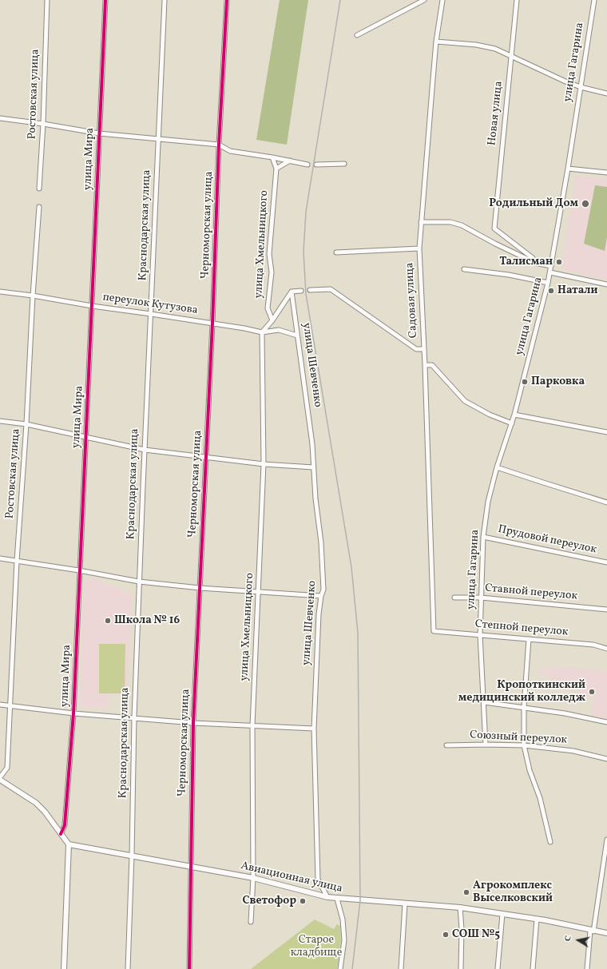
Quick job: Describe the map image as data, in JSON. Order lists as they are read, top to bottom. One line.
{"streets":{"main road":["Авиационная улица"],"street":["улица Гагарина","Ростовская улица","Новая улица","улица Мира","Краснодарская улица","Черноморская улица","улица Хмельницкого","Садовая улица","переулок Кутузова","улица Шевченко","Прудовой переулок","Ставной переулок","Степной переулок","Союзный переулок"]},"crossings":[["улица Гагарина","Прудовой переулок"],["улица Гагарина","Ставной переулок"],["улица Гагарина","Степной переулок"],["улица Гагарина","Союзный переулок"],["Ростовская улица","переулок Кутузова"],["улица Мира","переулок Кутузова"],["Краснодарская улица","переулок Кутузова"],["Краснодарская улица","Авиационная улица"],["Черноморская улица","переулок Кутузова"],["Черноморская улица","Авиационная улица"],["улица Хмельницкого","переулок Кутузова"],["улица Хмельницкого","Авиационная улица"],["Садовая улица","Степной переулок"],["переулок Кутузова","улица Шевченко"],["улица Шевченко","Авиационная улица"]],"parks":["Старое кладбище"],"places":["Родильный Дом","Талисман","Натали","Парковка","Школа № 16","Кропоткинский медицинский колледж","Агрокомплекс Выселковский","Светофор","СОШ №5"],"north":"left"}
